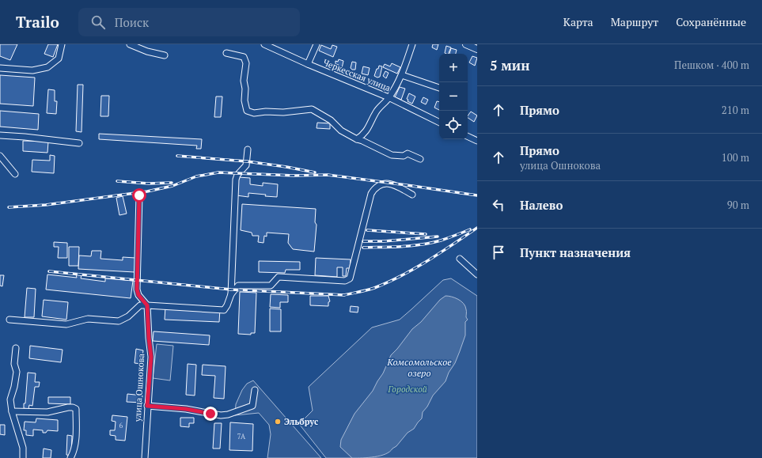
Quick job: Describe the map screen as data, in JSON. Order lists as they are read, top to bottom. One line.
{"streets":{"street":["Черкесская улица","улица Ошнокова"]},"water":["Комсомольское озеро"],"parks":["Городской"],"places":["Эльбрус"],"house_numbers":["6","7А"],"page":{"header":"Trailo","search":"Поиск","nav":["Карта","Маршрут","Сохранённые"],"heading":["5 мин","Пешком · 400 m"],"map_buttons":["+","−"],"list":[["Прямо","210 m"],["Прямо","улица Ошнокова","100 m"],["Налево","90 m"],"Пункт назначения"]}}
